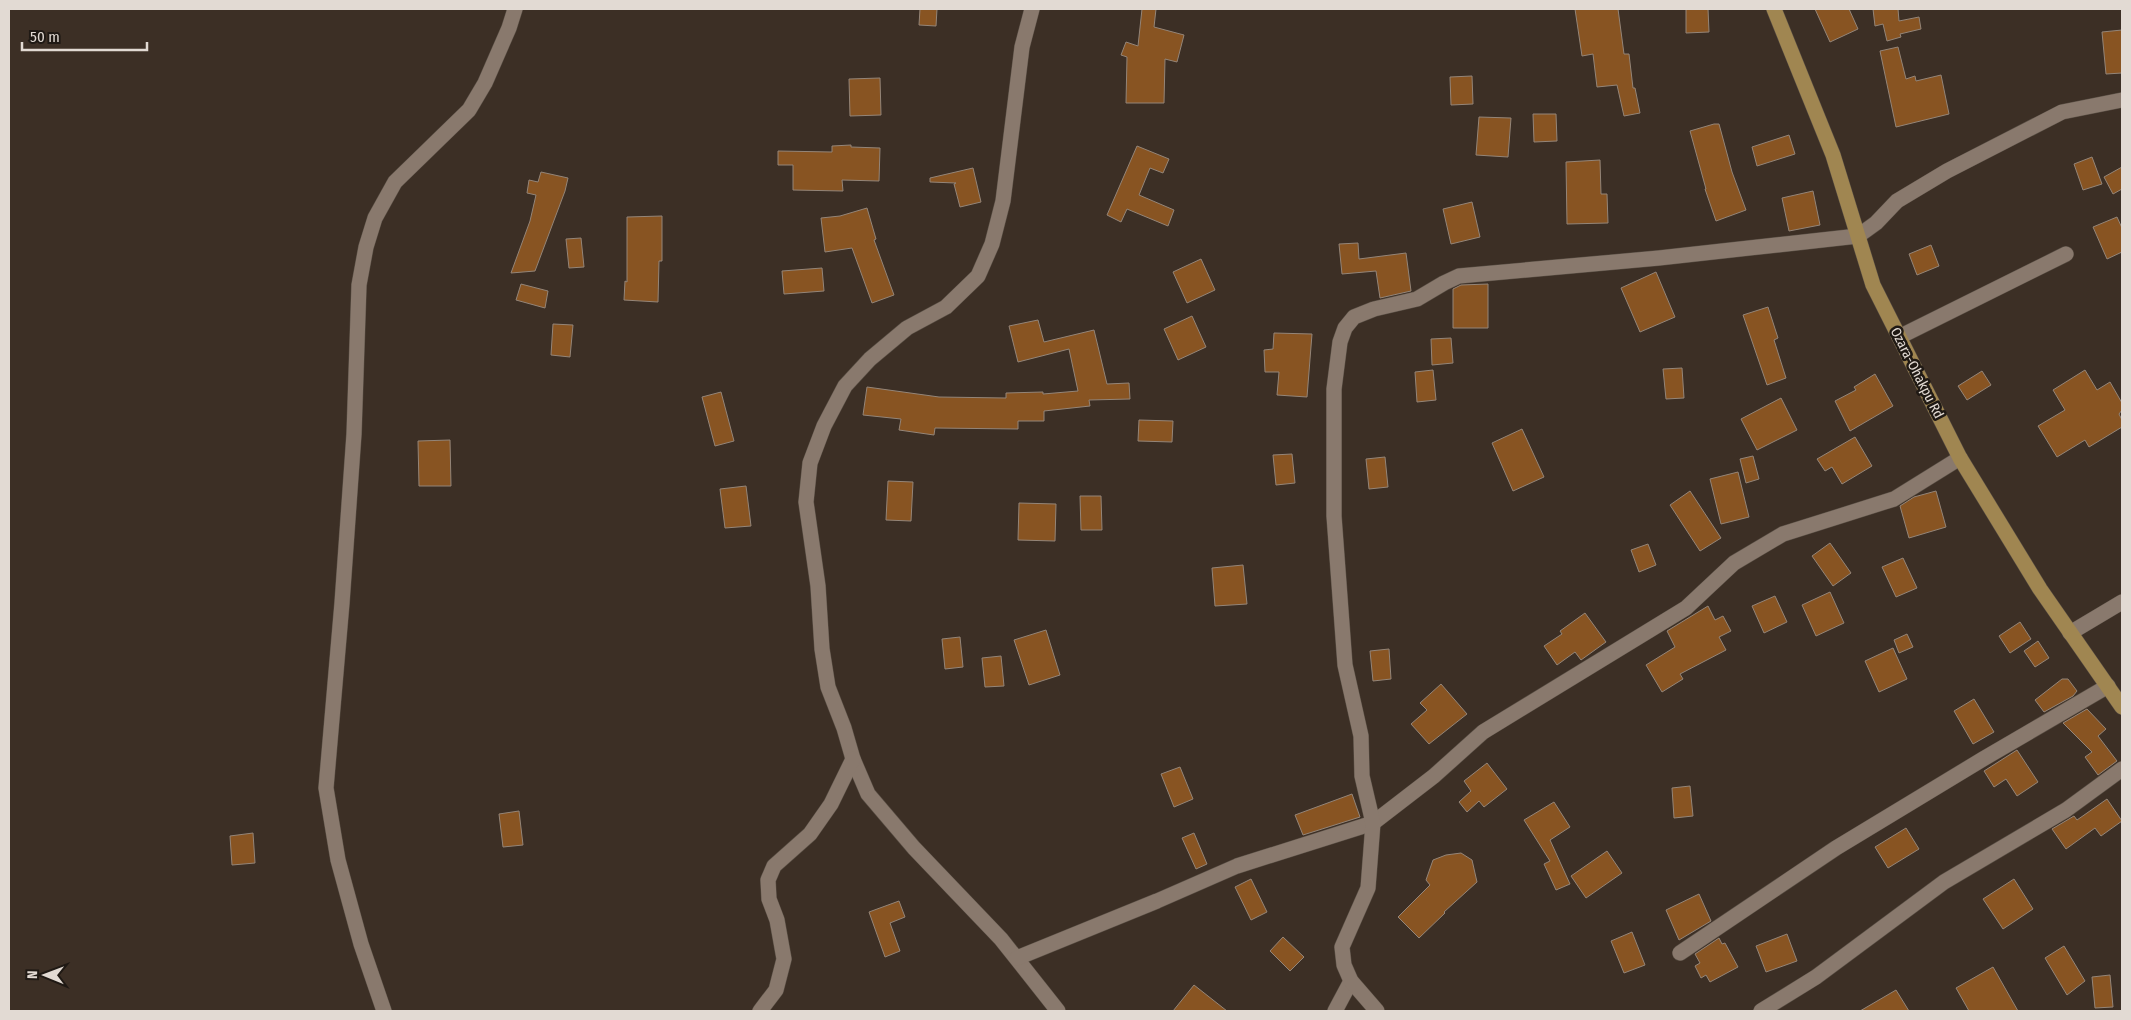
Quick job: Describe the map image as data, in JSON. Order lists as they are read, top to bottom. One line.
{"streets":{"main road":["Ozara-Ohakpu Rd"]},"scale_bar":"50 m","north":"left"}
